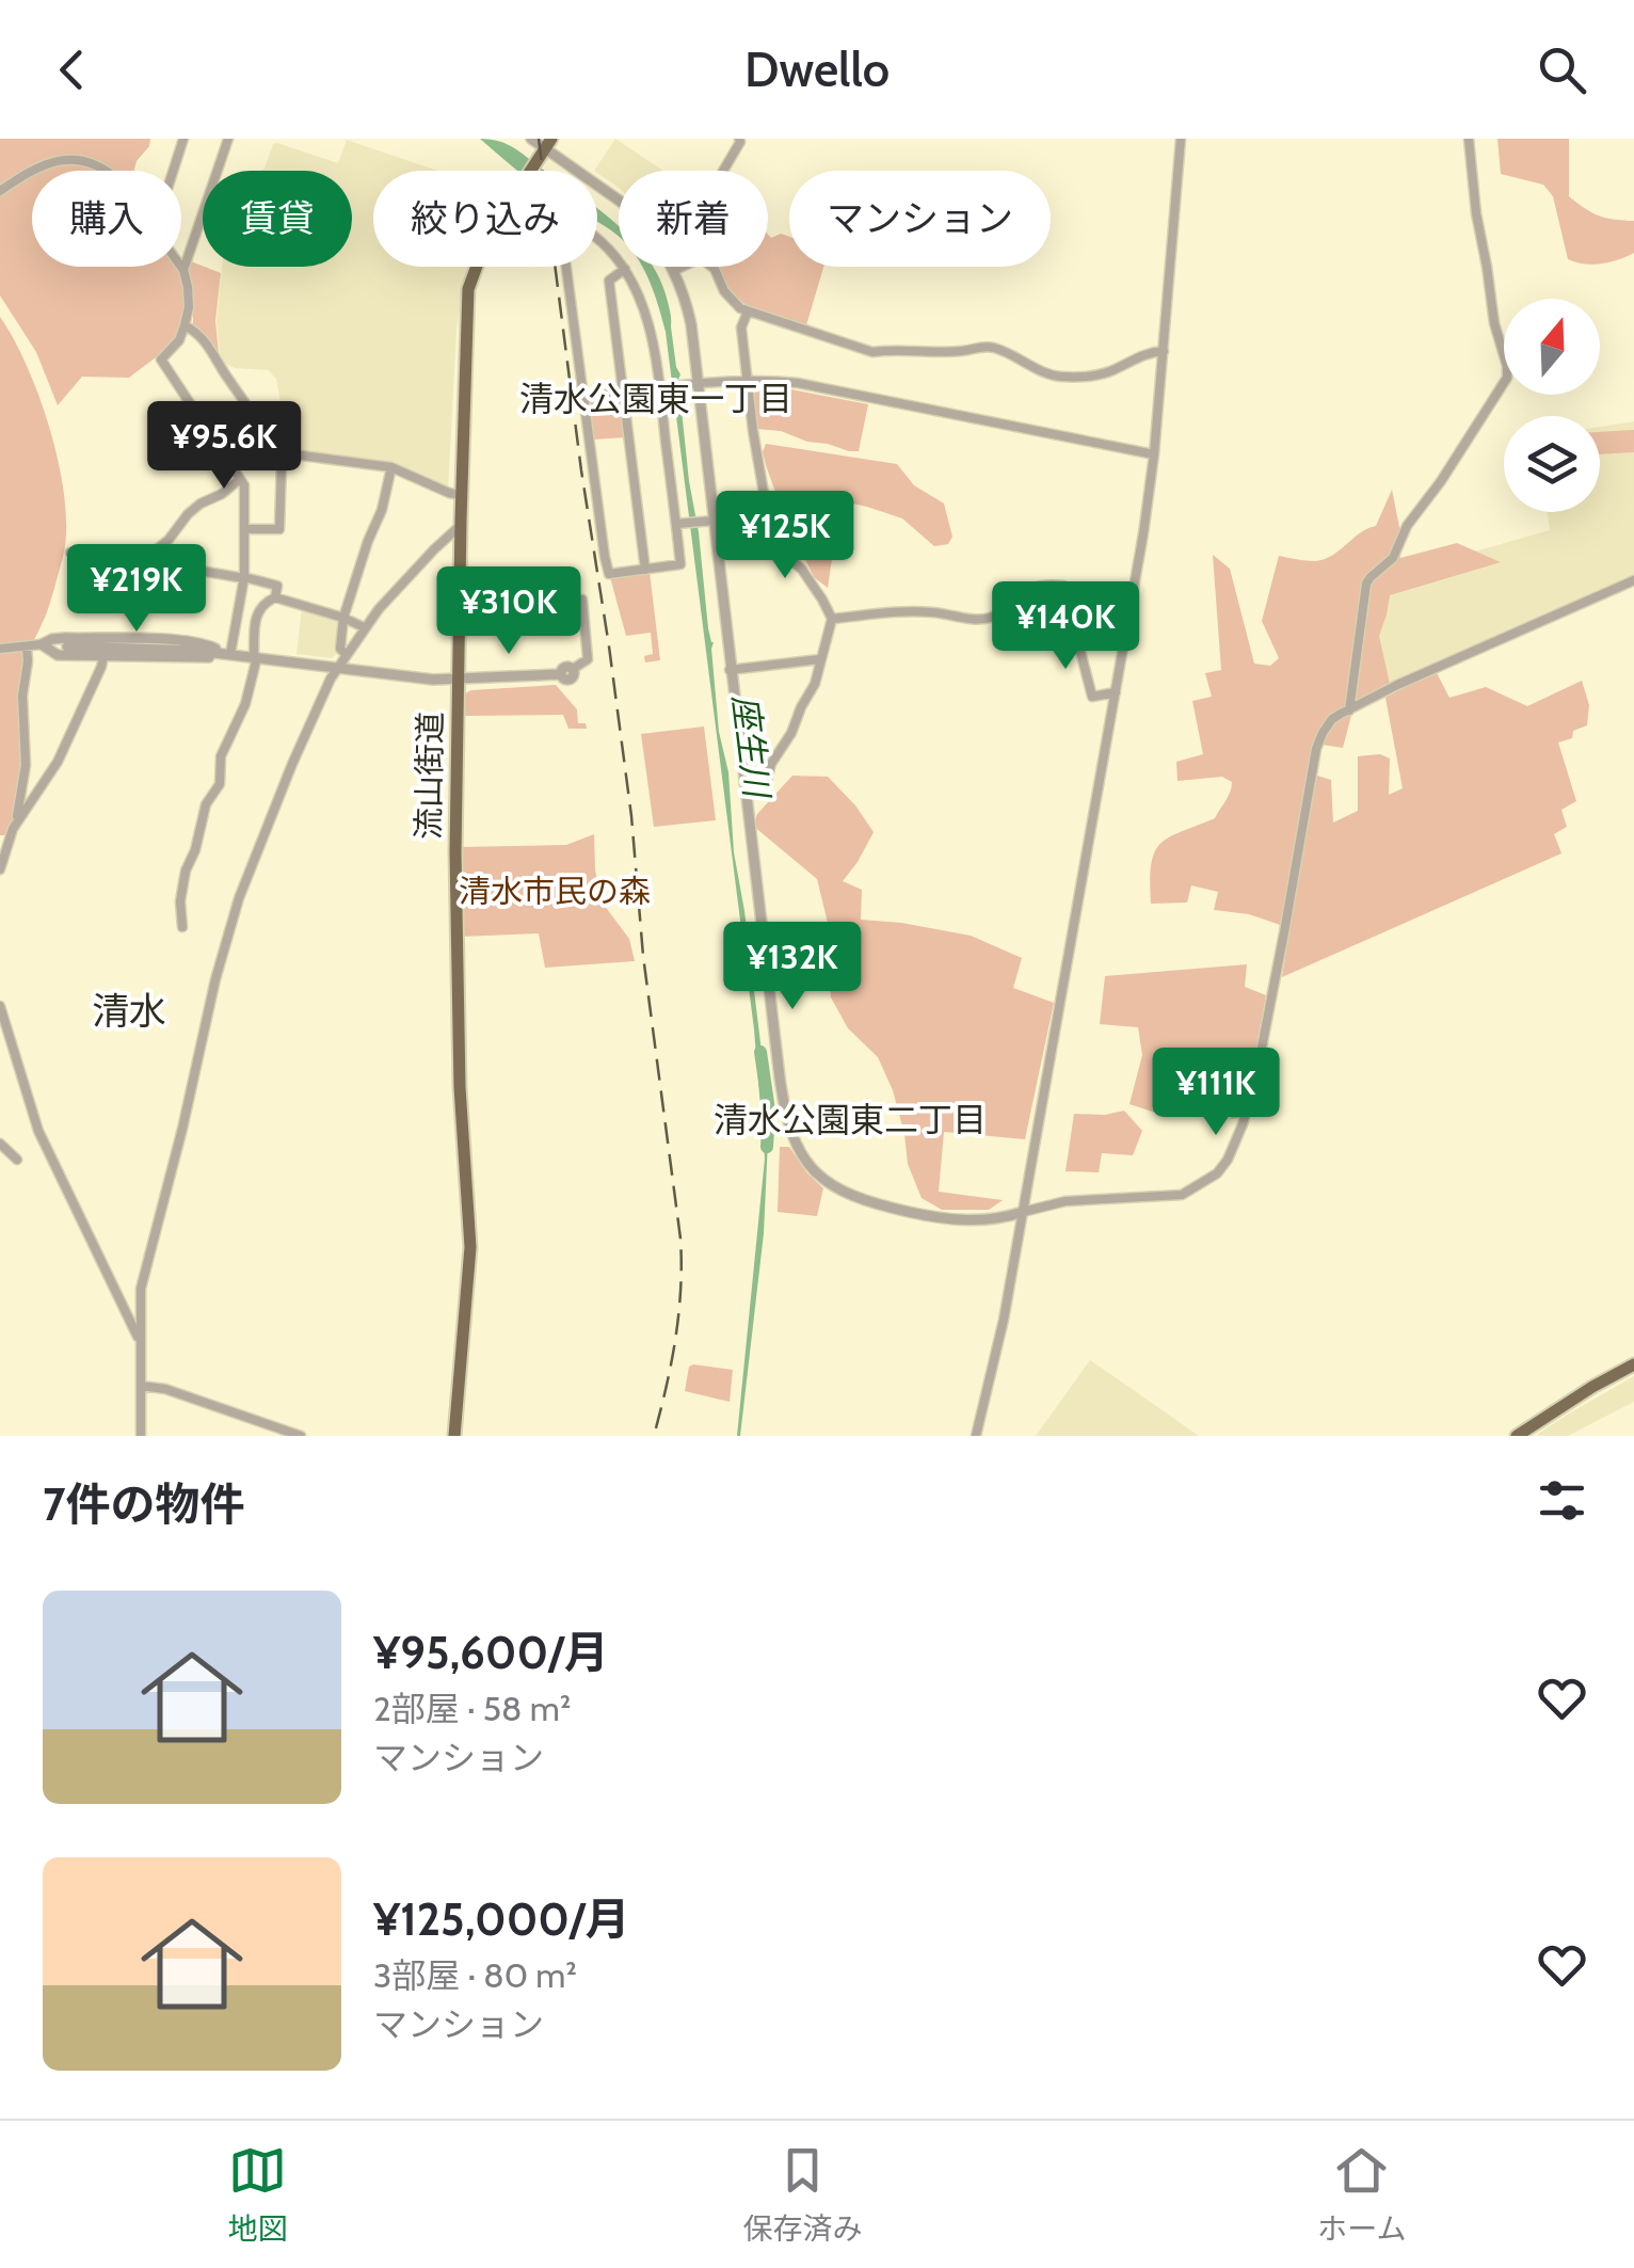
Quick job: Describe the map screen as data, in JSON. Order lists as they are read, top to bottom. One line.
{"streets":{"main road":["流山街道"]},"districts":["清水公園東一丁目","清水","清水公園東二丁目"],"water":["座生川"],"parks":["清水市民の森"],"north":"top","page":{"header":"Dwello","chip":["購入","賃貸","絞り込み","新着","マンション"],"price":["¥95.6K","¥125K","¥219K","¥310K","¥140K","¥132K","¥111K"],"heading":"7件の物件","list":[{"name":"¥95,600/月","note":"2部屋 · 58 m² · マンション"},{"name":"¥125,000/月","note":"3部屋 · 80 m² · マンション"}],"tabs":["地図","保存済み","ホーム"]}}
